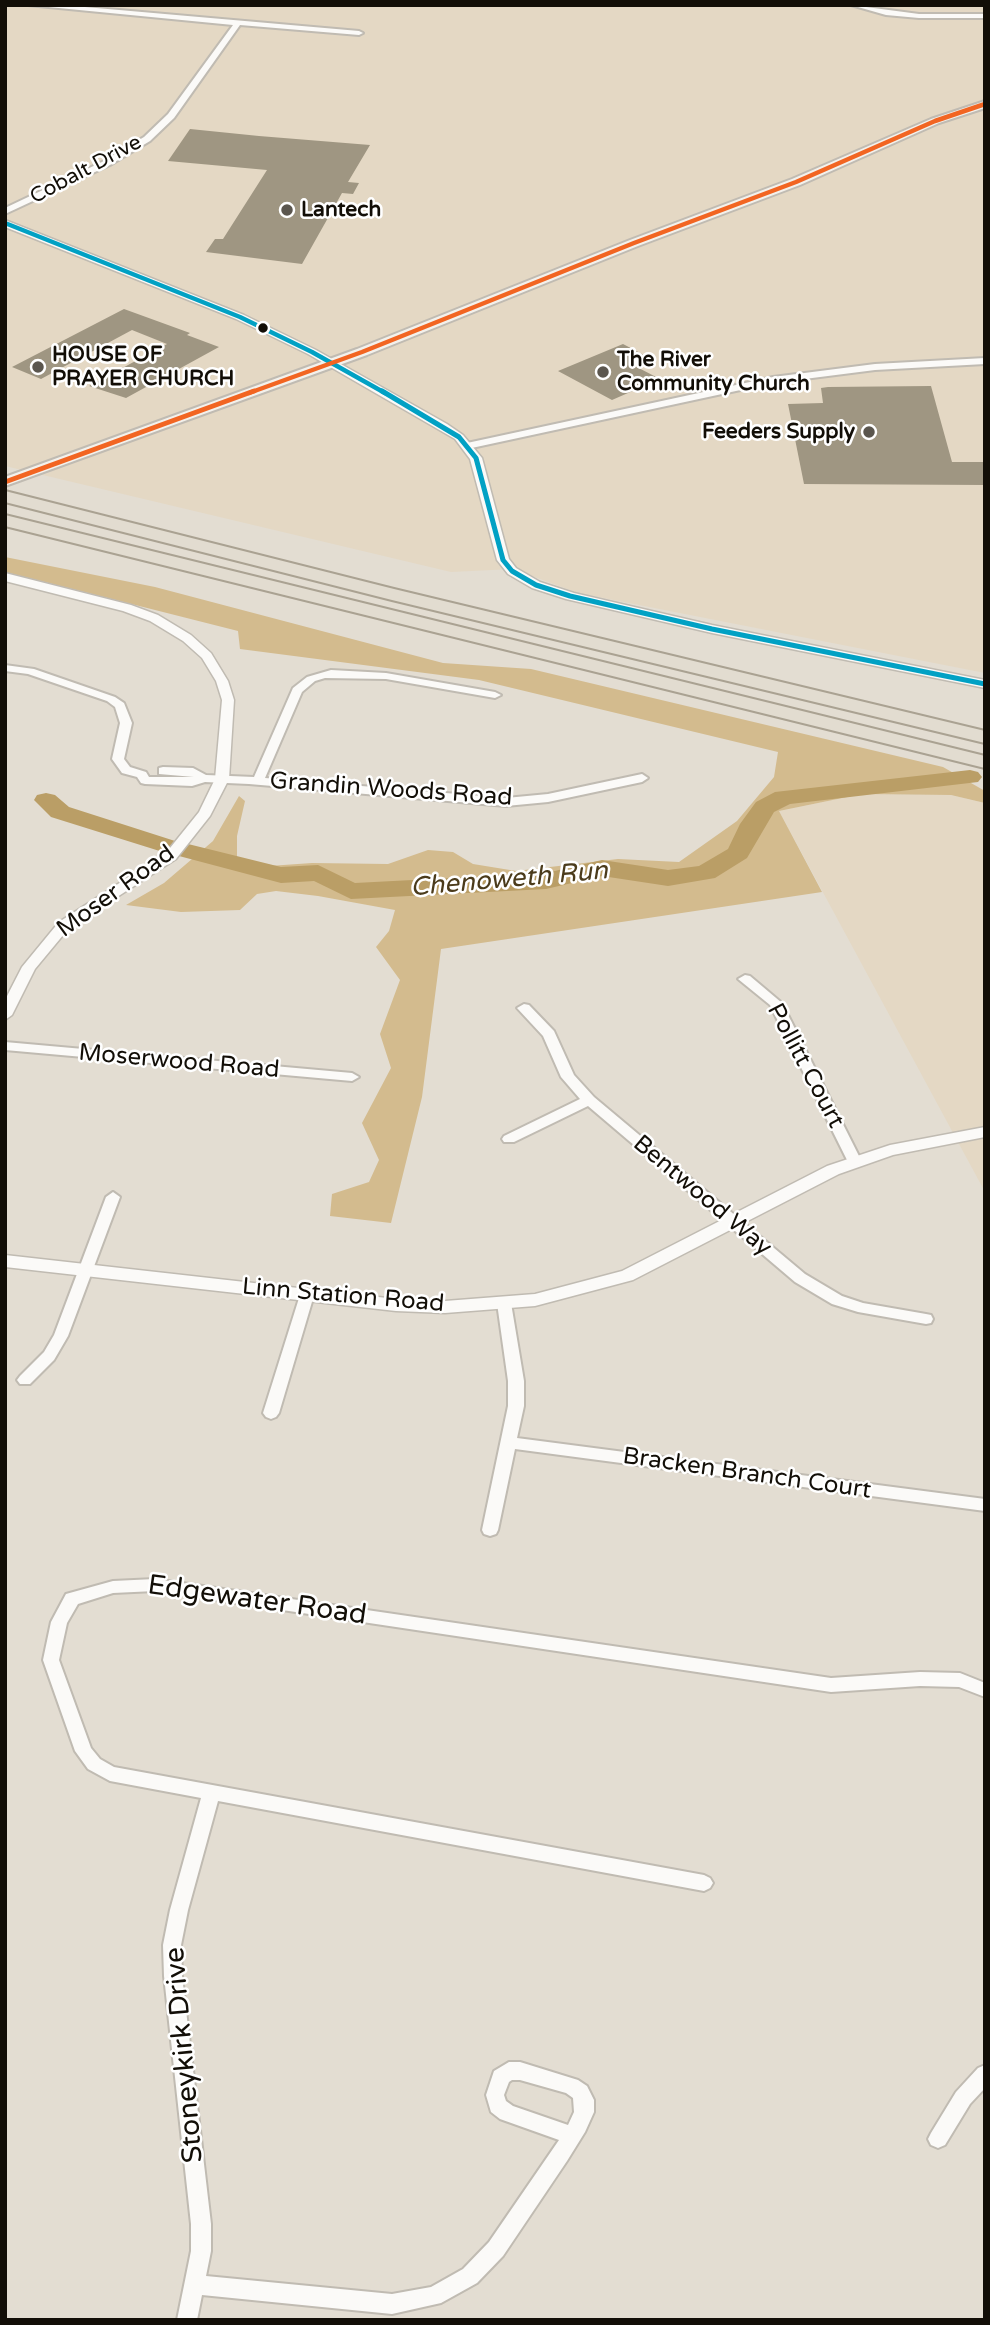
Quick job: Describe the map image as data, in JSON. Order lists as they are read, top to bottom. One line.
{"streets":{"street":["Cobalt Drive","Grandin Woods Road","Moser Road","Moserwood Road","Pollitt Court","Bentwood Way","Linn Station Road","Bracken Branch Court","Edgewater Road","Stoneykirk Drive"]},"crossings":[["Grandin Woods Road","Moser Road"],["Pollitt Court","Linn Station Road"],["Bentwood Way","Linn Station Road"],["Edgewater Road","Stoneykirk Drive"]],"water":["Chenoweth Run"],"places":["Lantech","HOUSE OF PRAYER CHURCH","The River Community Church","Feeders Supply"]}
